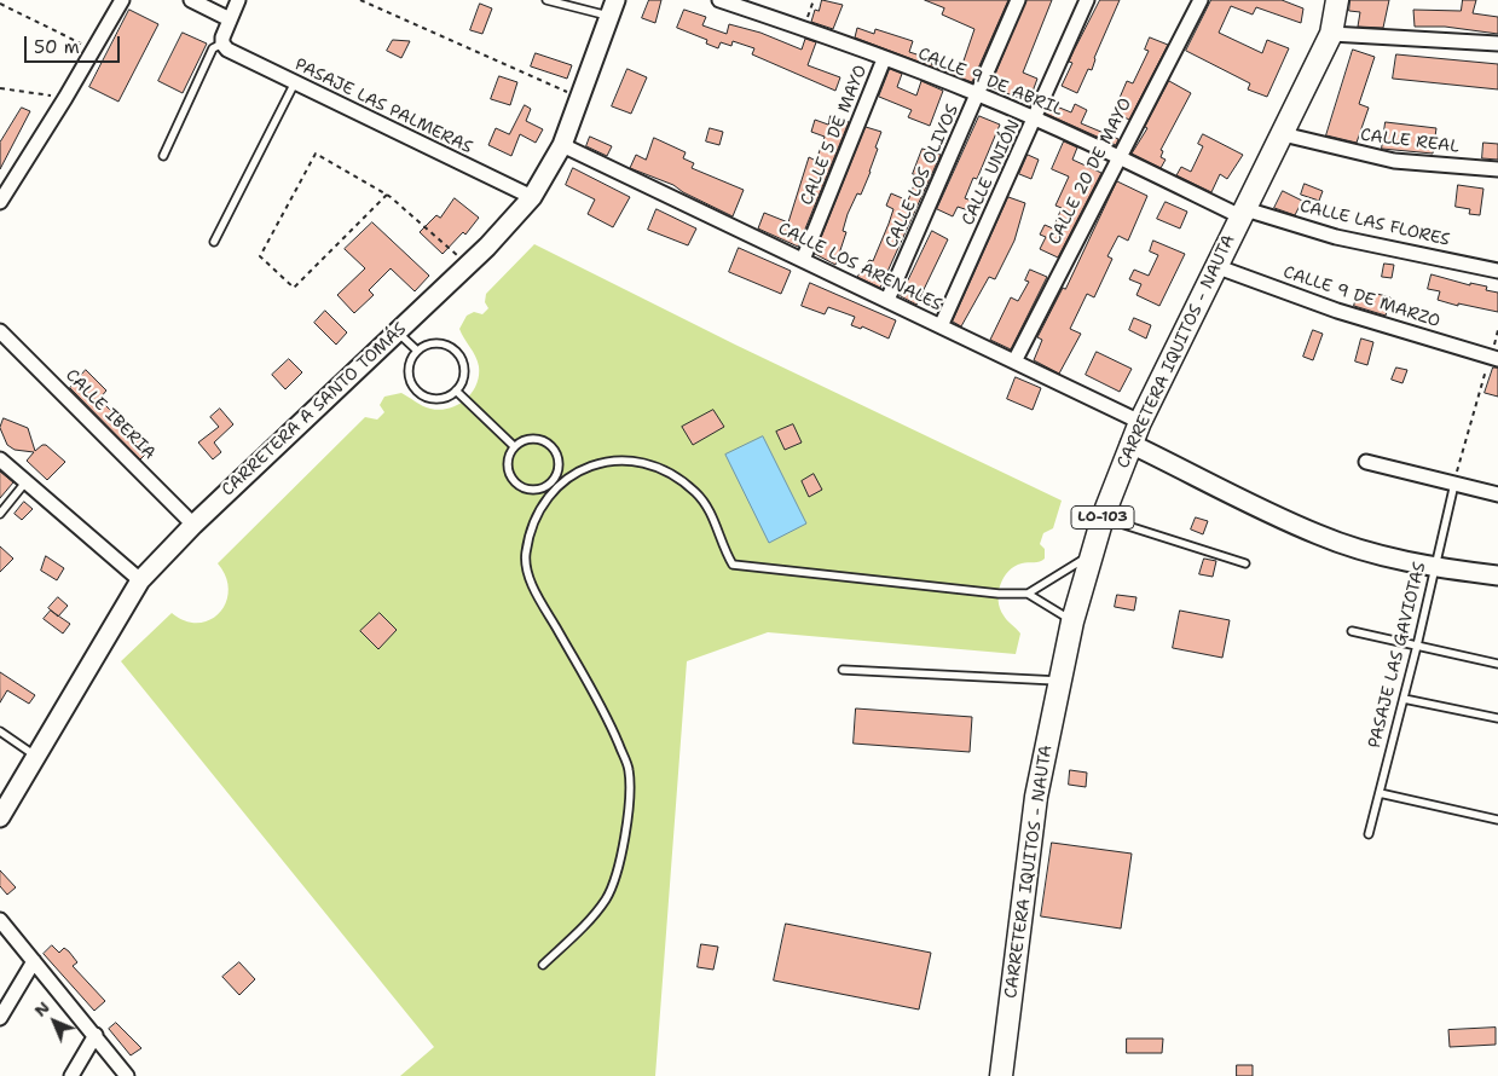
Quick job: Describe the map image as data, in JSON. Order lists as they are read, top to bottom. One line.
{"streets":{"main road":["CARRETERA IQUITOS - NAUTA","LO-103"],"street":["CALLE 9 DE ABRIL","PASAJE LAS PALMERAS","CALLE 5 DE MAYO","CALLE REAL","CALLE 20 DE MAYO","CALLE UNIÓN","CALLE LOS OLIVOS","CALLE LAS FLORES","CALLE LOS ARENALES","CALLE 9 DE MARZO","CARRETERA A SANTO TOMÁS","CALLE IBERIA"],"lane":["PASAJE LAS GAVIOTAS"]},"crossings":[["CALLE 9 DE ABRIL","CALLE 5 DE MAYO"],["CALLE 9 DE ABRIL","CALLE 20 DE MAYO"],["CALLE 9 DE ABRIL","CALLE UNIÓN"],["CALLE 9 DE ABRIL","CALLE LOS OLIVOS"],["CALLE 9 DE ABRIL","CALLE LAS FLORES"],["CALLE 9 DE ABRIL","CARRETERA IQUITOS - NAUTA"],["PASAJE LAS PALMERAS","CARRETERA A SANTO TOMÁS"],["CALLE 5 DE MAYO","CALLE LOS ARENALES"],["CALLE REAL","CARRETERA IQUITOS - NAUTA"],["CALLE 20 DE MAYO","CALLE LOS ARENALES"],["CALLE UNIÓN","CALLE LOS ARENALES"],["CALLE LOS OLIVOS","CALLE LOS ARENALES"],["CALLE LAS FLORES","CARRETERA IQUITOS - NAUTA"],["CALLE LOS ARENALES","CARRETERA IQUITOS - NAUTA"],["CALLE LOS ARENALES","CARRETERA A SANTO TOMÁS"],["CALLE 9 DE MARZO","CARRETERA IQUITOS - NAUTA"],["CARRETERA A SANTO TOMÁS","CALLE IBERIA"]],"scale_bar":"50 m","north":"top left"}
